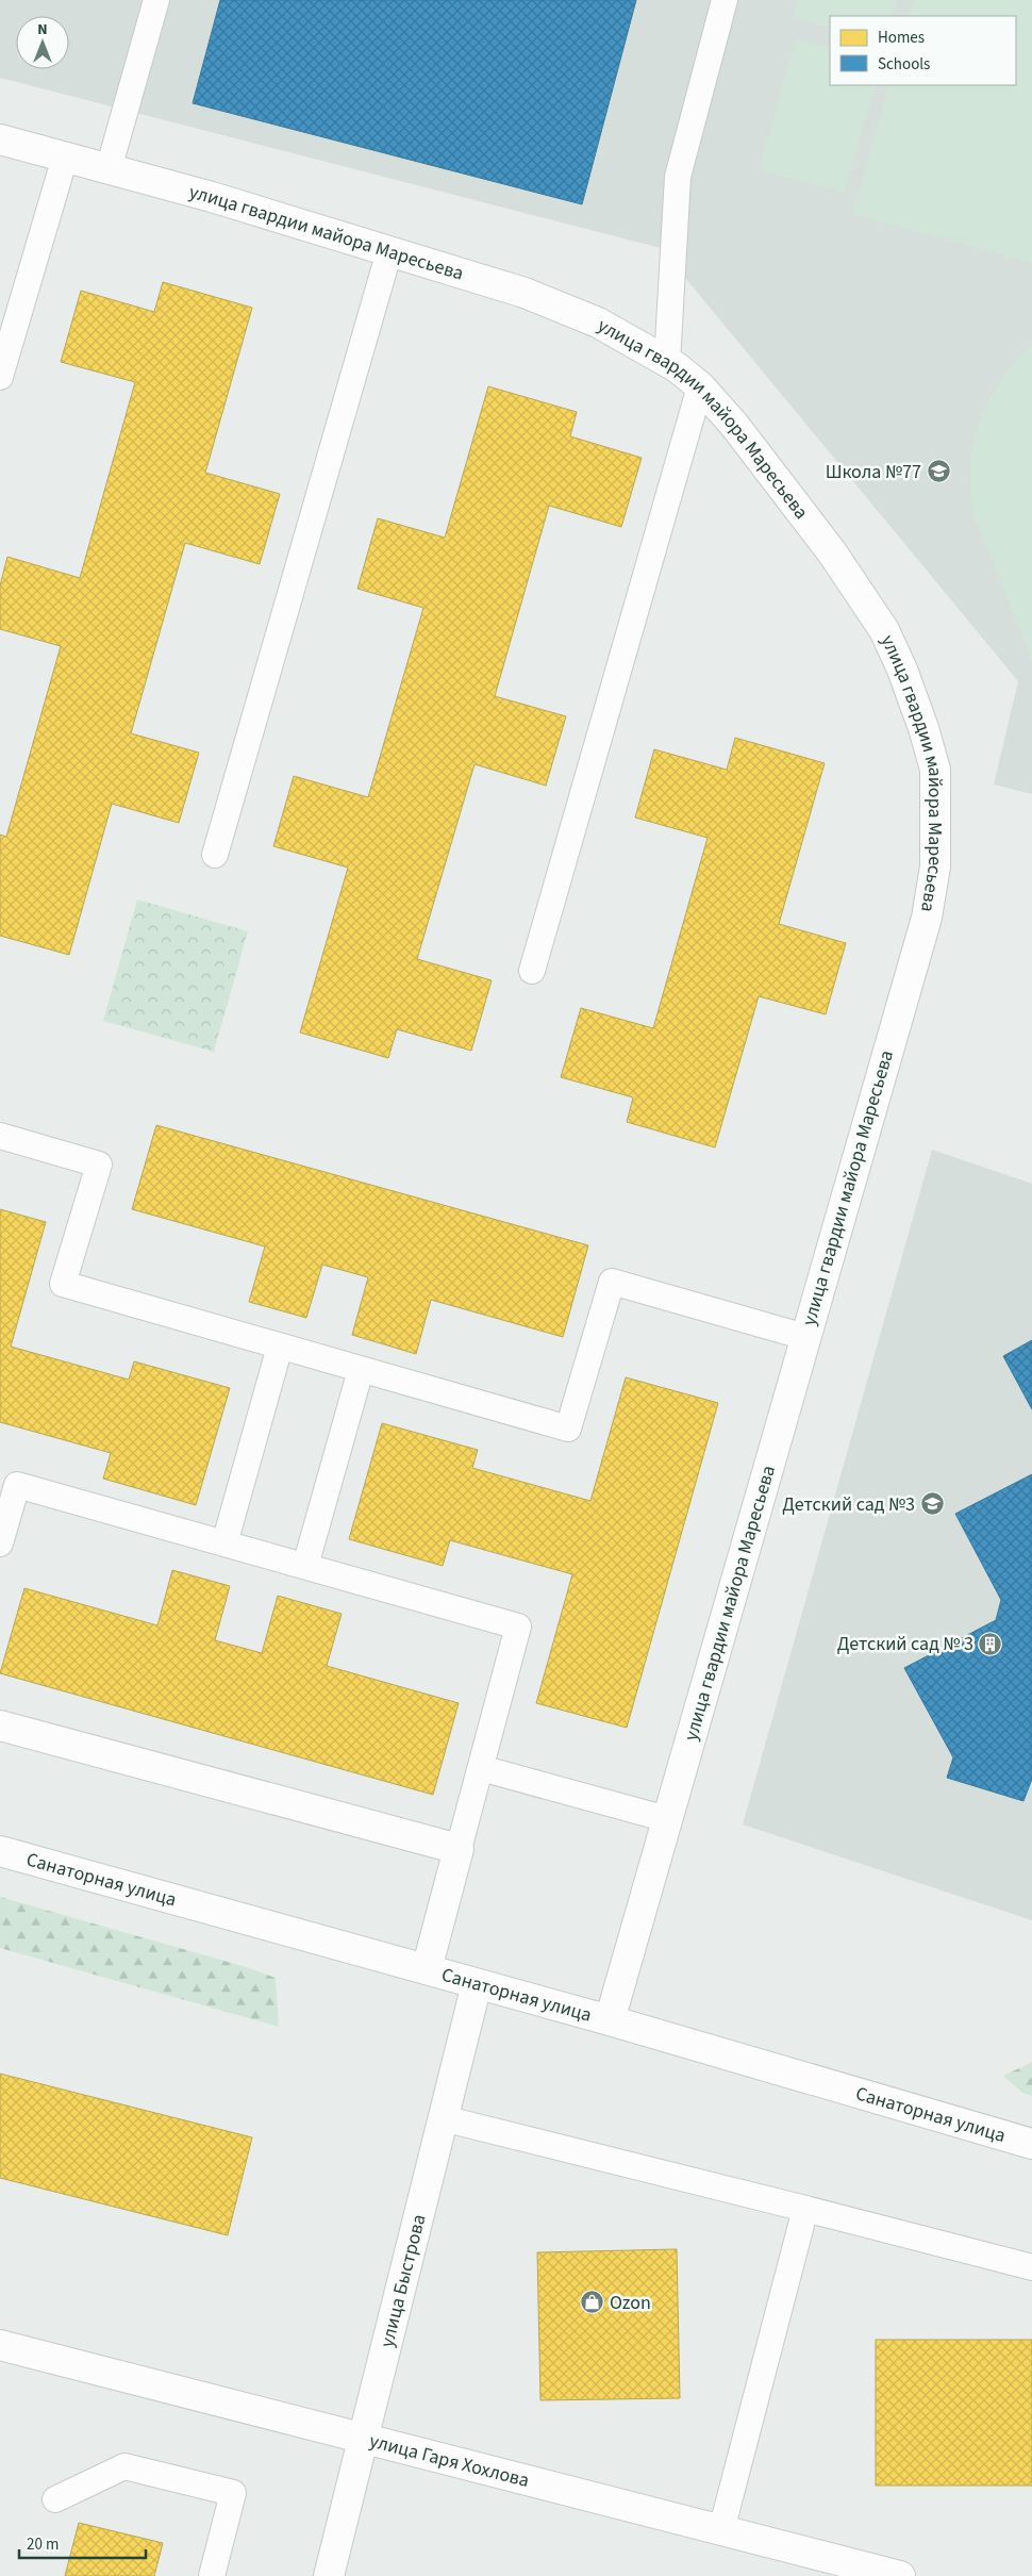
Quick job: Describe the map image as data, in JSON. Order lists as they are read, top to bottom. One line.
{"streets":{"street":["улица гвардии майора Маресьева","Санаторная улица","улица Быстрова","улица Гаря Хохлова"]},"crossings":[["улица гвардии майора Маресьева","Санаторная улица"],["Санаторная улица","улица Быстрова"],["улица Быстрова","улица Гаря Хохлова"]],"places":{"school or university":["Школа №77","Детский сад №3"],"building":["Детский сад № 3"],"shop":["Ozon"]},"legend":["Homes","Schools"],"scale_bar":"20 m","north":"top"}
